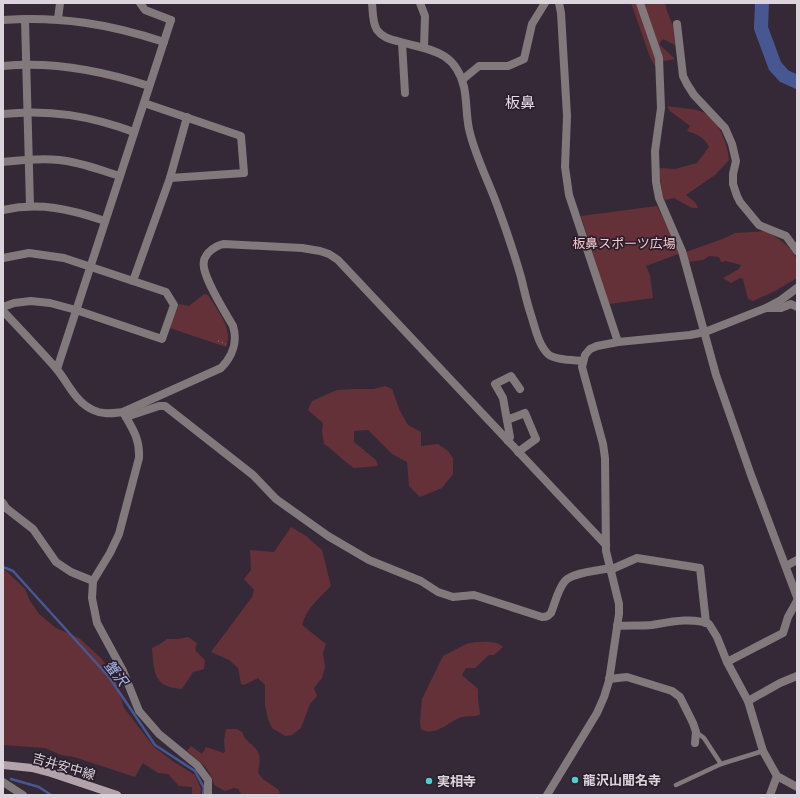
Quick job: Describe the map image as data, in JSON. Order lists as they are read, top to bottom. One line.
{"streets":{"main road":["吉井安中線"]},"districts":["板鼻"],"water":["蟹沢"],"parks":["板鼻スポーツ広場"],"places":["龍沢山聞名寺","実相寺"]}
